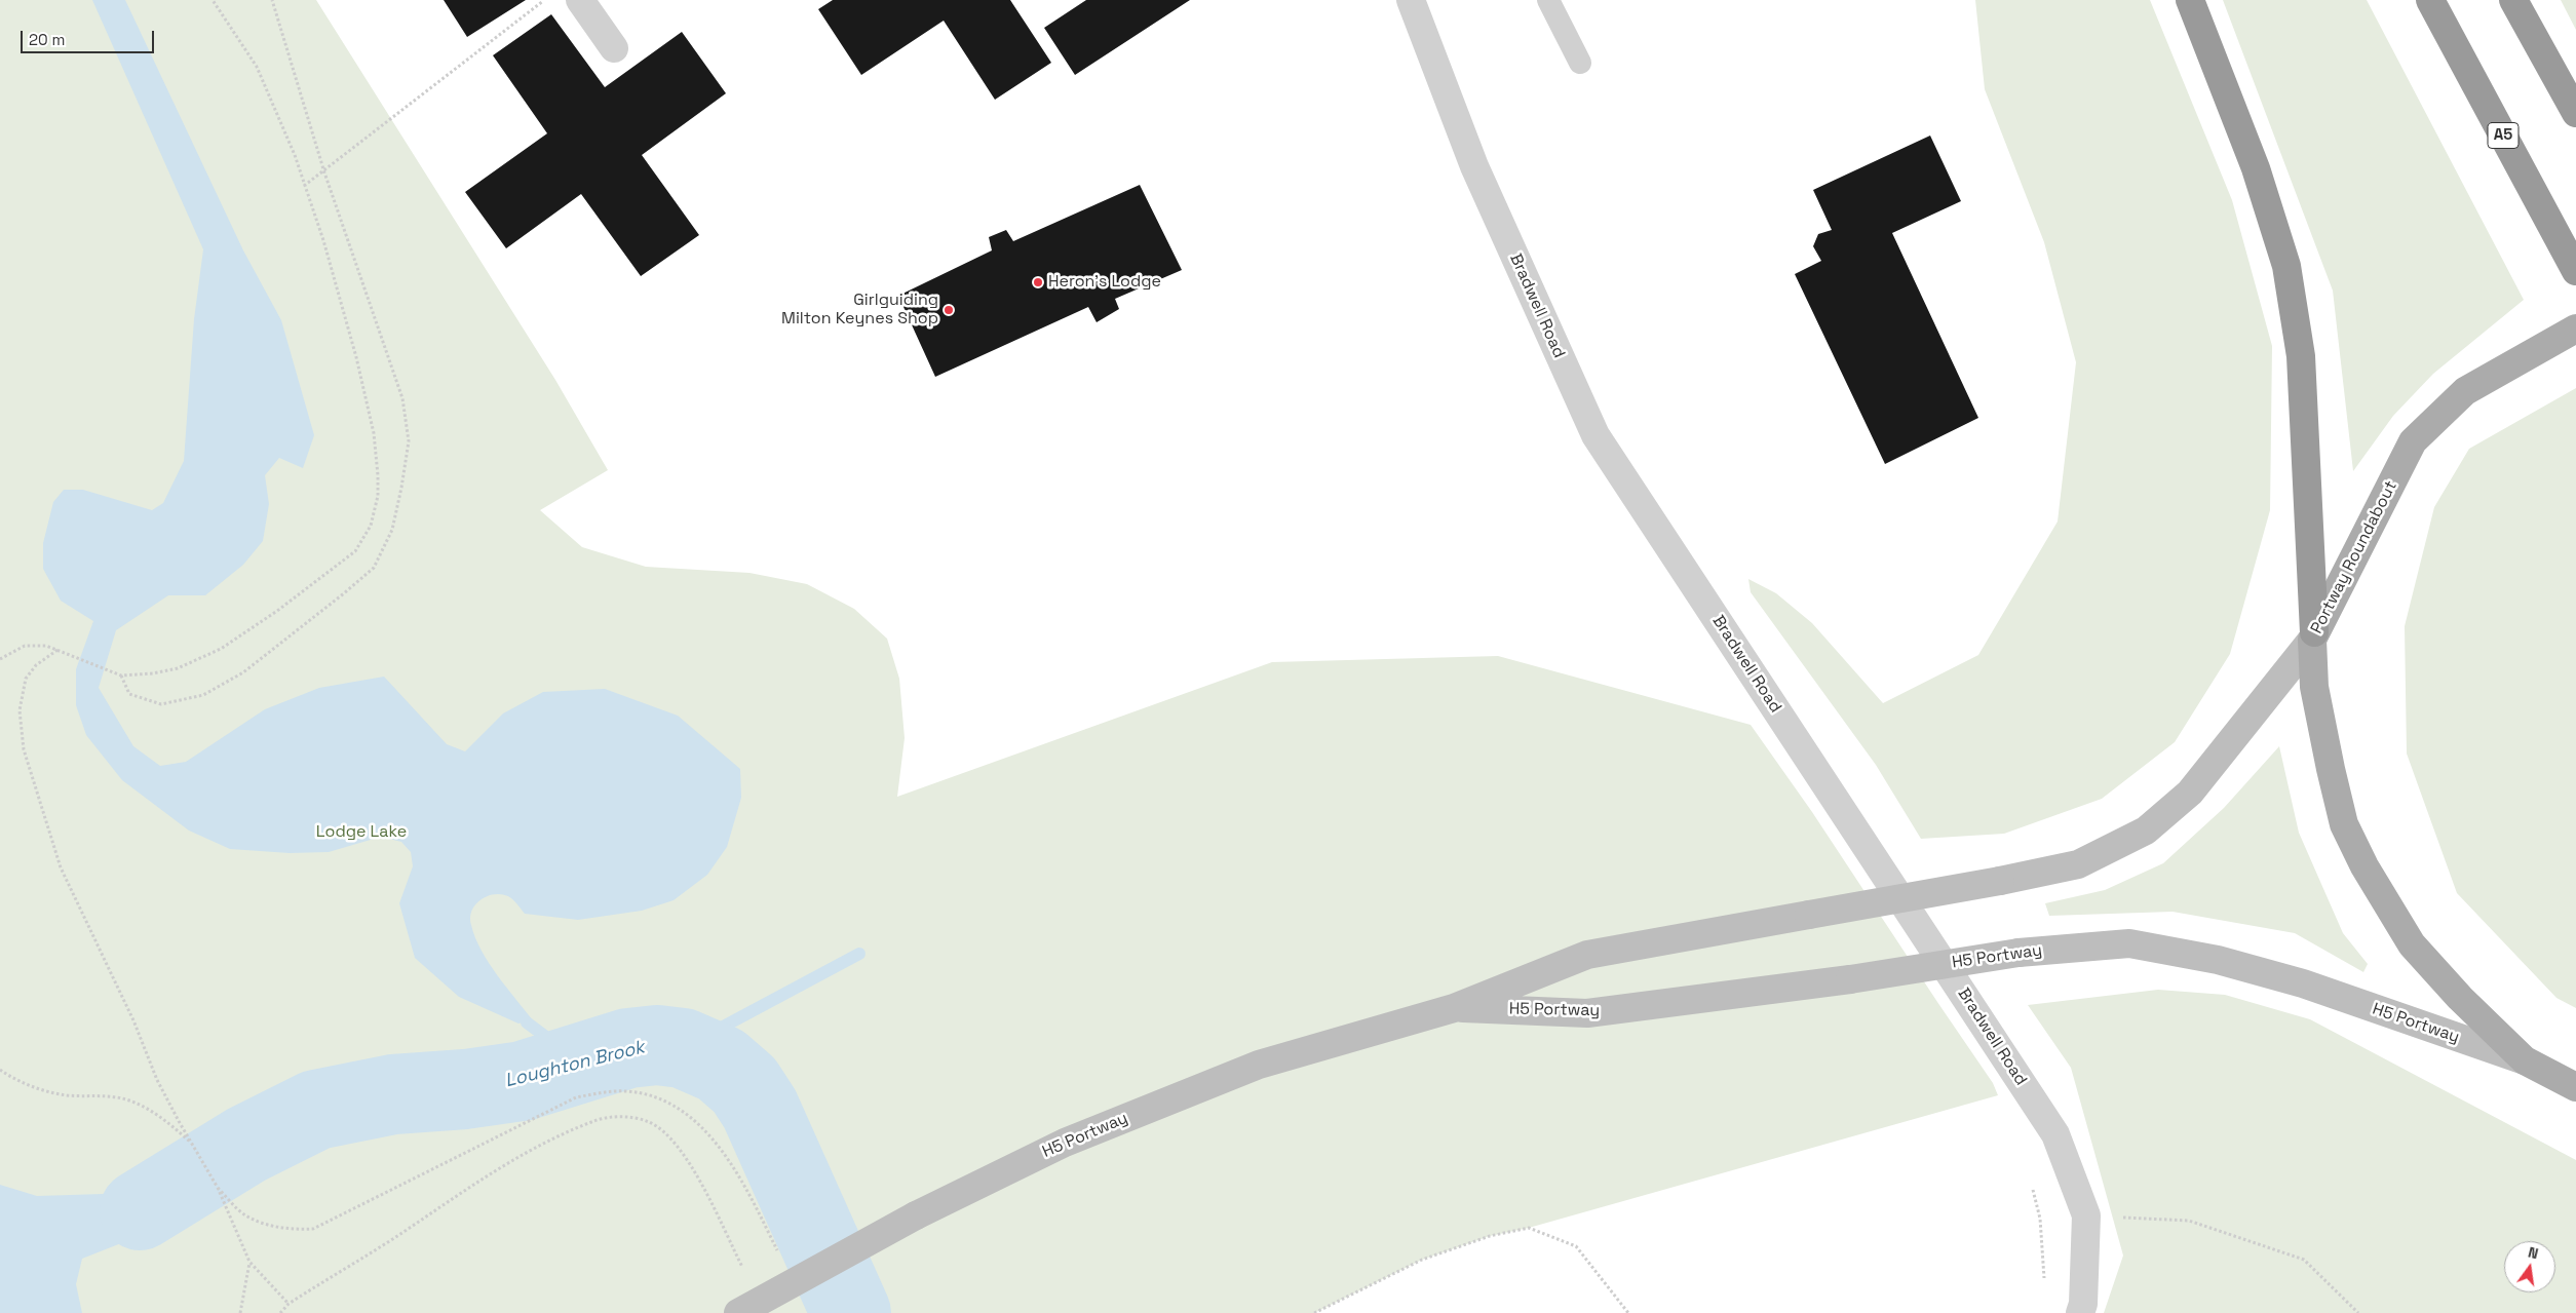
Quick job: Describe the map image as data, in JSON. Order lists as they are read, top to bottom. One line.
{"streets":{"highway":["A5"],"main road":["Portway Roundabout"],"street":["Bradwell Road","H5 Portway"]},"crossings":[["Portway Roundabout","H5 Portway"]],"water":["Loughton Brook"],"parks":["Lodge Lake"],"places":["Heron's Lodge","Girlguiding Milton Keynes Shop"],"scale_bar":"20 m","north":"top"}
